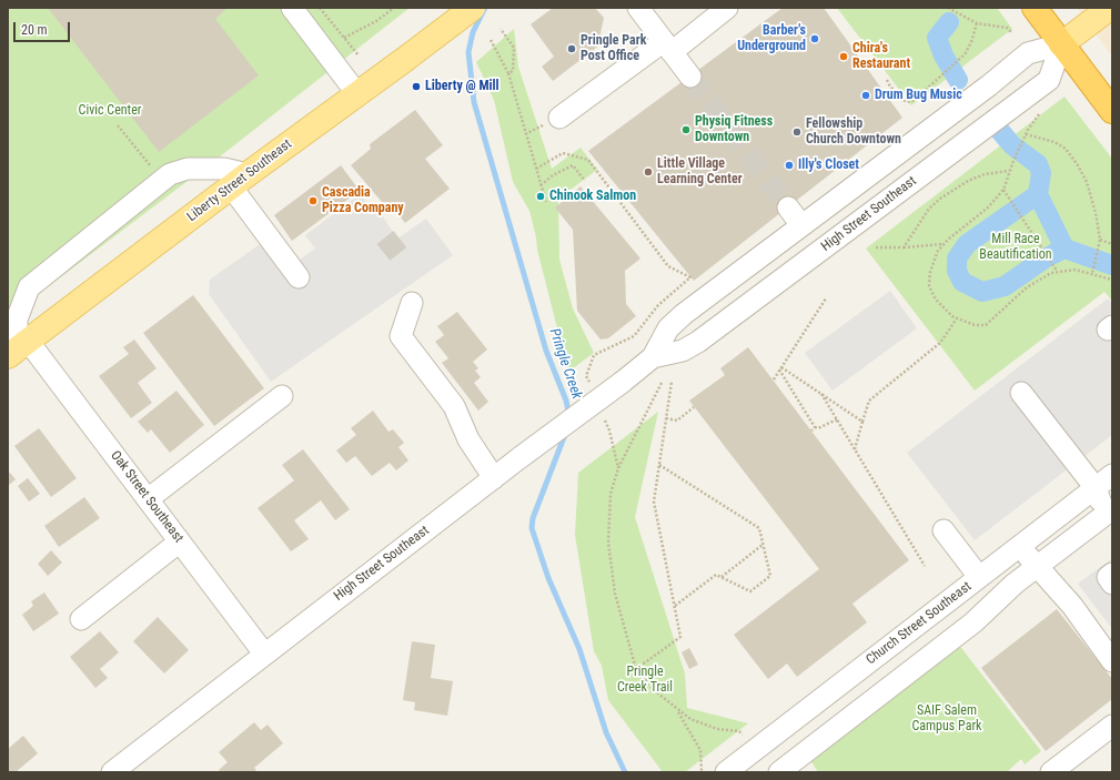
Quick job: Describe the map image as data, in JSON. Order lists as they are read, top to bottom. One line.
{"streets":{"main road":["Liberty Street Southeast","High Street Southeast"],"street":["Oak Street Southeast","Church Street Southeast"]},"crossings":[["Liberty Street Southeast","Oak Street Southeast"],["High Street Southeast","Oak Street Southeast"]],"water":["Pringle Creek"],"parks":["Civic Center","Mill Race Beautification","Pringle Creek Trail","SAIF Salem Campus Park"],"places":["Barber's Underground","Pringle Park Post Office","Chira's Restaurant","Liberty @ Mill","Drum Bug Music","Physiq Fitness Downtown","Fellowship Church Downtown","Illy's Closet","Little Village Learning Center","Chinook Salmon","Cascadia Pizza Company"],"scale_bar":"20 m"}
